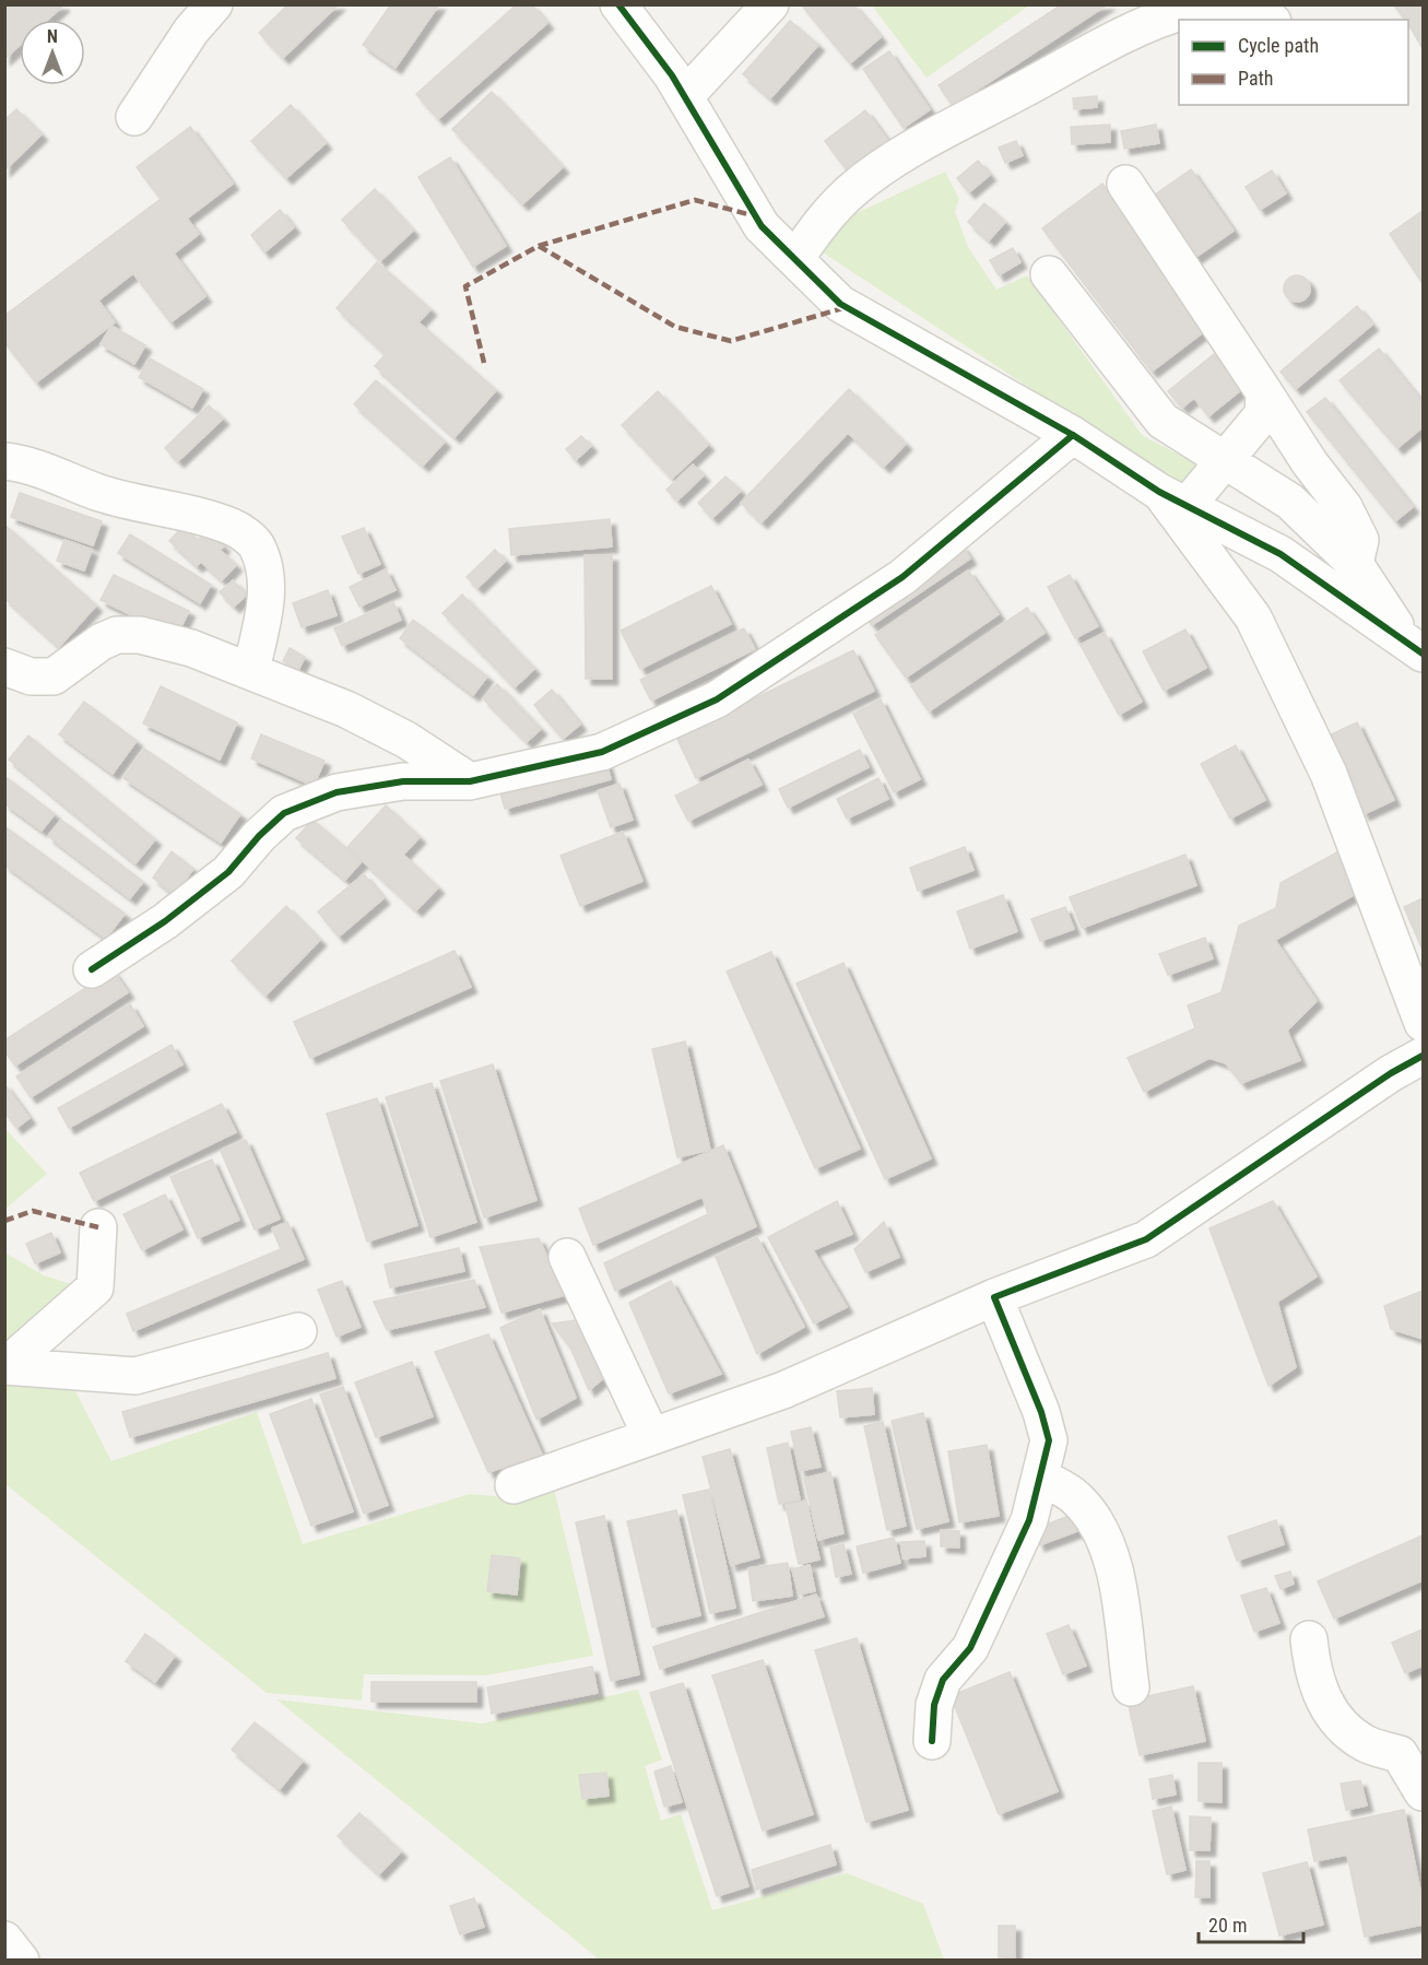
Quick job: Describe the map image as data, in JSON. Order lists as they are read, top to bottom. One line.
{"legend":["Cycle path","Path"],"scale_bar":"20 m","north":"top"}
